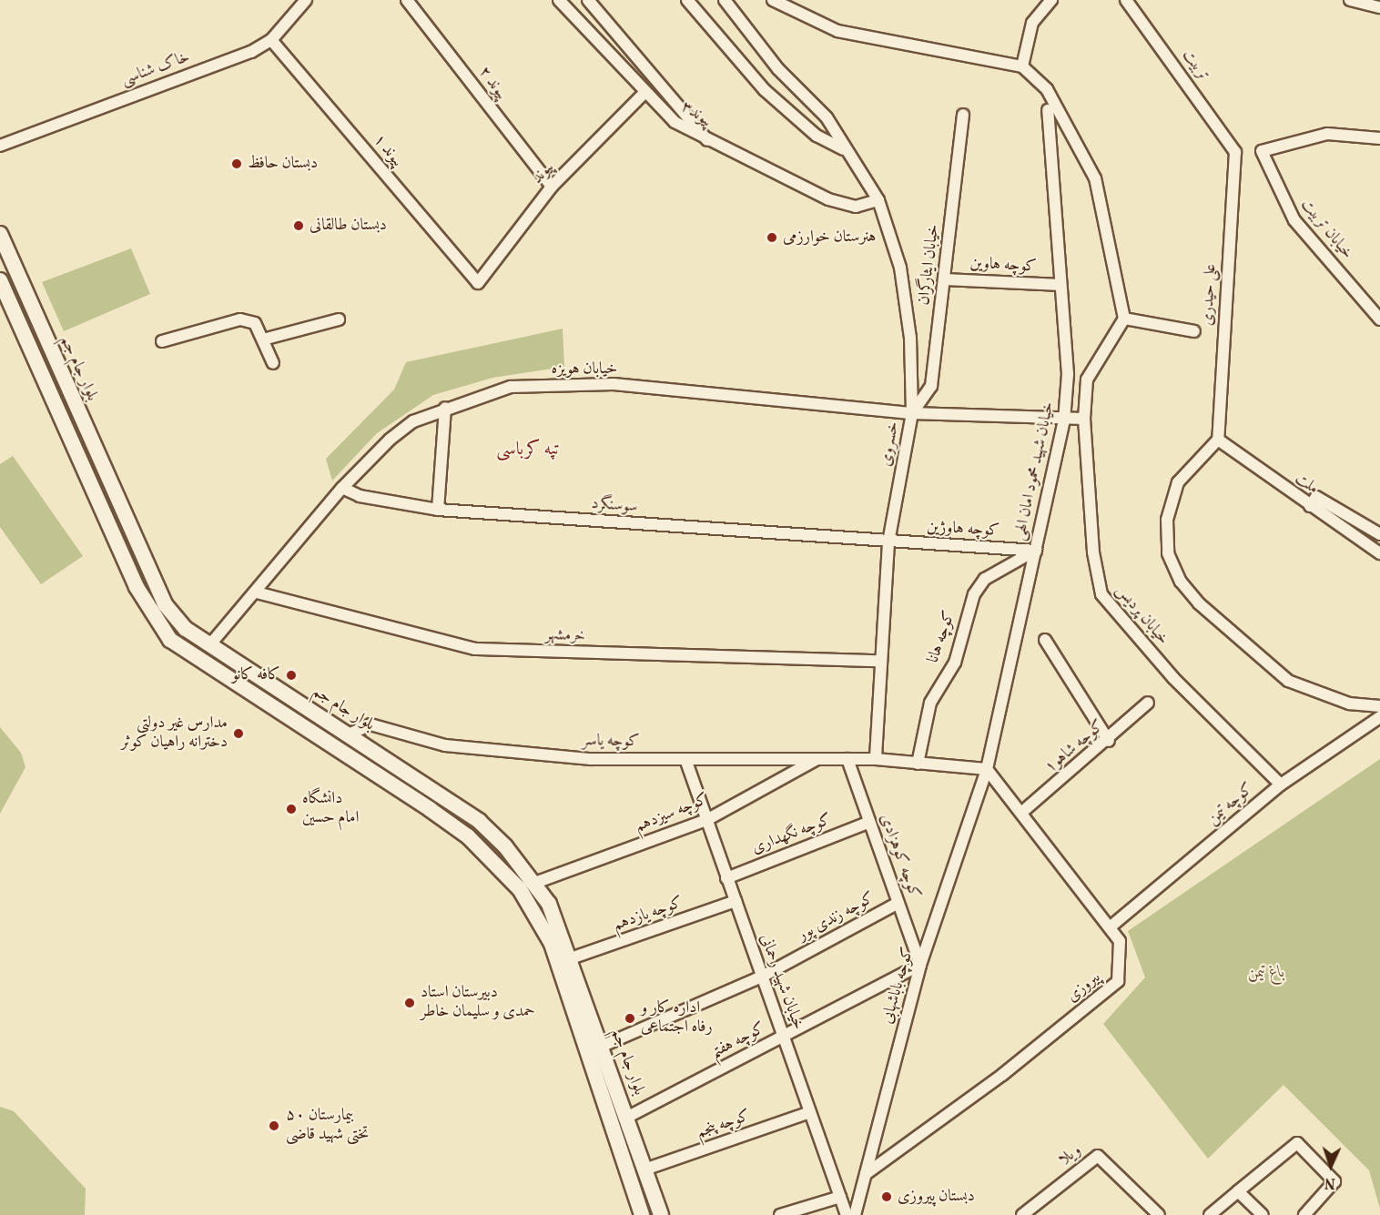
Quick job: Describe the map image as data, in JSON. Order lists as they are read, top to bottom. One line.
{"streets":{"main road":["بلوار جام جم"],"street":["تربیت","خاک شناسی","پیوند ۲","پیوند۳","پیوند ۱","پیوند","خیابان تربیت","خیابان ایثارگران","کوچه هاوین","علی حیدری","خیابان هویزه","خسروی","خیابان شهید محمود امان الهی","ملت","سوسنگرد","کوچه هاوژین","خیابان پردیس","خرمشهر","کوچه هانا","کوچه یاسر","کوچه شاهو۱","کوچه تیمن","کوچه سیزدهم","کوچه نگهداری","کوچه کوهزادی","کوچه یازدهم","کوچه زندی پور","خیابان شهید رحمانی","کوچه باباشهابی","پیروزی","کوچه هفتم","کوچه پنجم","ویلا"]},"crossings":[["تربیت","علی حیدری"],["خاک شناسی","پیوند ۱"],["پیوند ۲","پیوند"],["پیوند۳","پیوند"],["پیوند ۱","پیوند"],["خیابان ایثارگران","کوچه هاوین"],["خیابان ایثارگران","خیابان هویزه"],["خیابان ایثارگران","خسروی"],["کوچه هاوین","خیابان شهید محمود امان الهی"],["علی حیدری","ملت"],["بلوار جام جم","خیابان هویزه"],["بلوار جام جم","کوچه یاسر"],["بلوار جام جم","کوچه سیزدهم"],["بلوار جام جم","کوچه یازدهم"],["بلوار جام جم","کوچه زندی پور"],["بلوار جام جم","کوچه هفتم"],["بلوار جام جم","کوچه پنجم"],["خیابان هویزه","خسروی"],["خیابان هویزه","خیابان شهید محمود امان الهی"],["خیابان هویزه","سوسنگرد"],["خیابان هویزه","خیابان پردیس"],["خیابان هویزه","خرمشهر"],["خسروی","سوسنگرد"],["خسروی","کوچه هاوژین"],["خسروی","خرمشهر"],["خسروی","کوچه یاسر"],["خیابان شهید محمود امان الهی","کوچه هاوژین"],["خیابان شهید محمود امان الهی","کوچه هانا"],["خیابان شهید محمود امان الهی","کوچه یاسر"],["خیابان شهید محمود امان الهی","کوچه باباشهابی"],["خیابان شهید محمود امان الهی","پیروزی"],["سوسنگرد","کوچه هاوژین"],["کوچه هاوژین","کوچه هانا"],["خیابان پردیس","کوچه تیمن"],["کوچه هانا","کوچه یاسر"],["کوچه یاسر","کوچه سیزدهم"],["کوچه یاسر","کوچه کوهزادی"],["کوچه یاسر","خیابان شهید رحمانی"],["کوچه یاسر","کوچه باباشهابی"],["کوچه یاسر","پیروزی"],["کوچه شاهو۱","پیروزی"],["کوچه تیمن","پیروزی"],["کوچه سیزدهم","خیابان شهید رحمانی"],["کوچه نگهداری","کوچه کوهزادی"],["کوچه نگهداری","خیابان شهید رحمانی"],["کوچه کوهزادی","کوچه زندی پور"],["کوچه کوهزادی","کوچه باباشهابی"],["کوچه کوهزادی","کوچه هفتم"],["کوچه یازدهم","خیابان شهید رحمانی"],["کوچه زندی پور","خیابان شهید رحمانی"],["خیابان شهید رحمانی","کوچه هفتم"],["خیابان شهید رحمانی","کوچه پنجم"],["کوچه باباشهابی","پیروزی"],["کوچه باباشهابی","کوچه هفتم"]],"districts":["تپه کرباسی"],"parks":["باغ تیمن"],"places":["دبستان حافظ","دبستان طالقانی","هنرستان خوارزمی","کافه کانو","مدارس غیر دولتی دخترانه راهیان کوثر","دانشگاه امام حسین","دبیرستان استاد حمدی و سلیمان خاطر","اداره کار و رفاه اجتماعی","بیمارستان ۵۰ تختی شهید قاضی","دبستان پیروزی"],"north":"bottom"}
